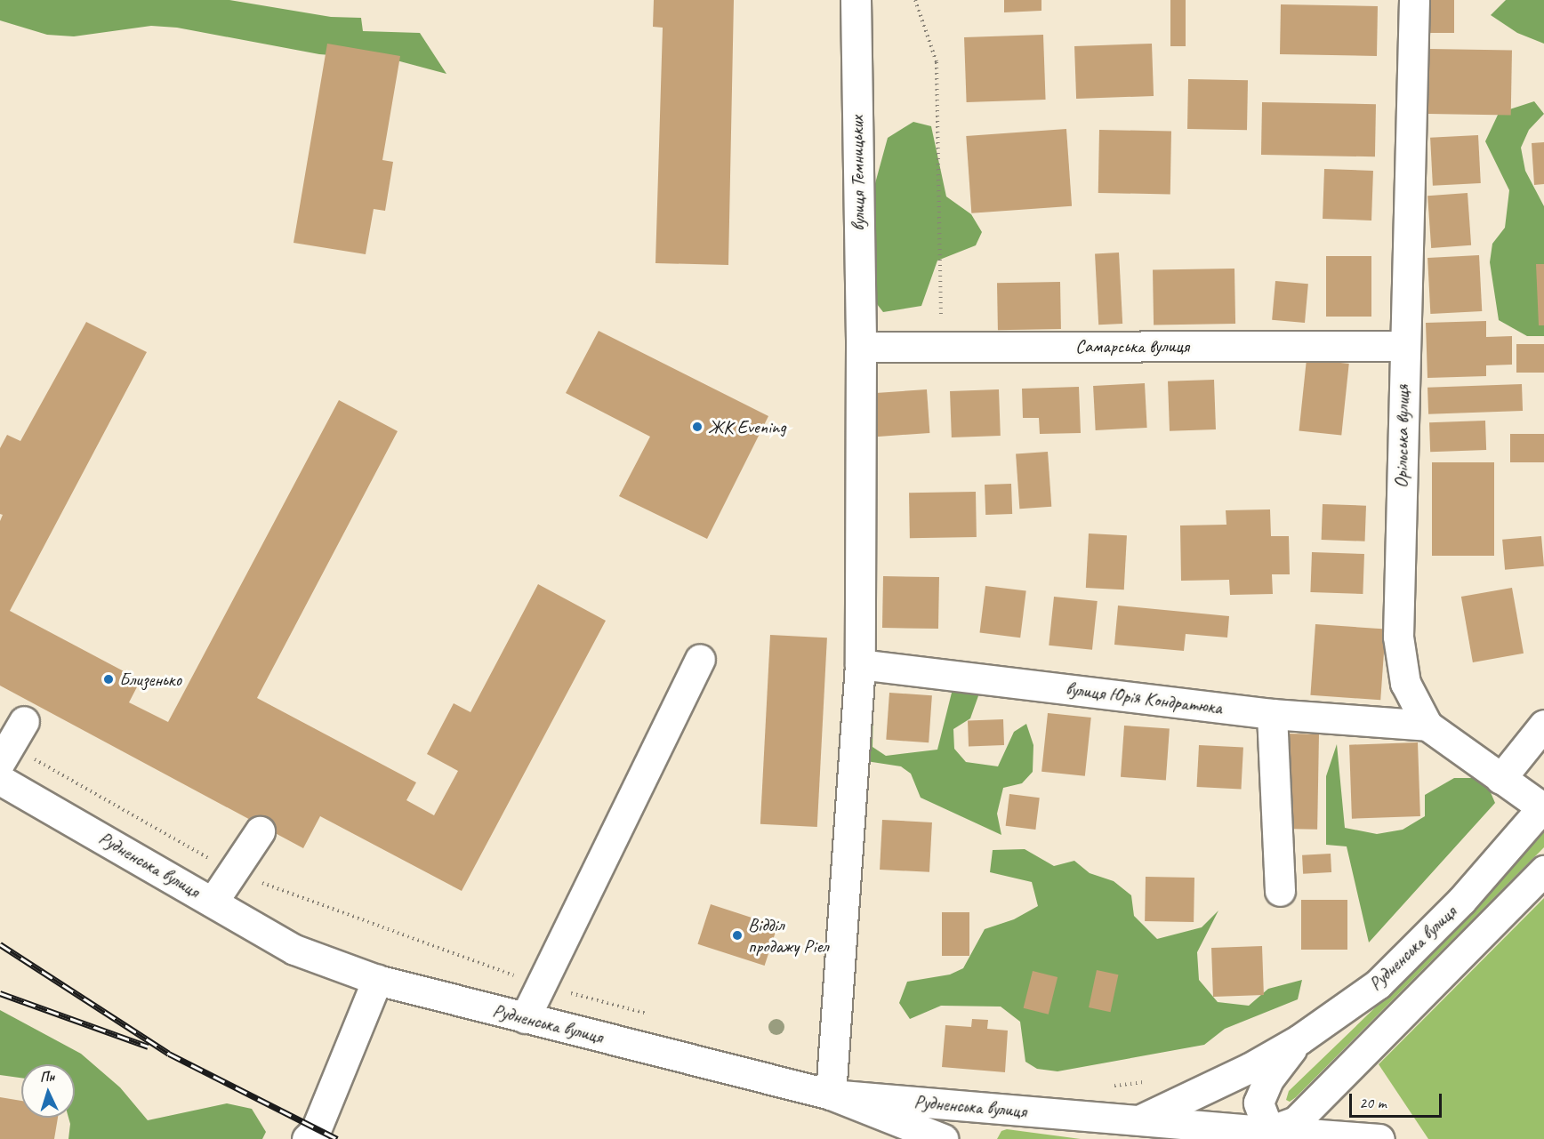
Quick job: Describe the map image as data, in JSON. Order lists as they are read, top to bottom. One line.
{"streets":{"street":["вулиця Темницьких","Самарська вулиця","Орільська вулиця","вулиця Юрія Кондратюка","Рудненська вулиця"]},"crossings":[["вулиця Темницьких","Самарська вулиця"],["Самарська вулиця","Орільська вулиця"],["Орільська вулиця","вулиця Юрія Кондратюка"],["Орільська вулиця","Рудненська вулиця"]],"places":["ЖК Evening","Близенько","Відділ продажу Ріел"],"scale_bar":"20 m","north":"top"}
